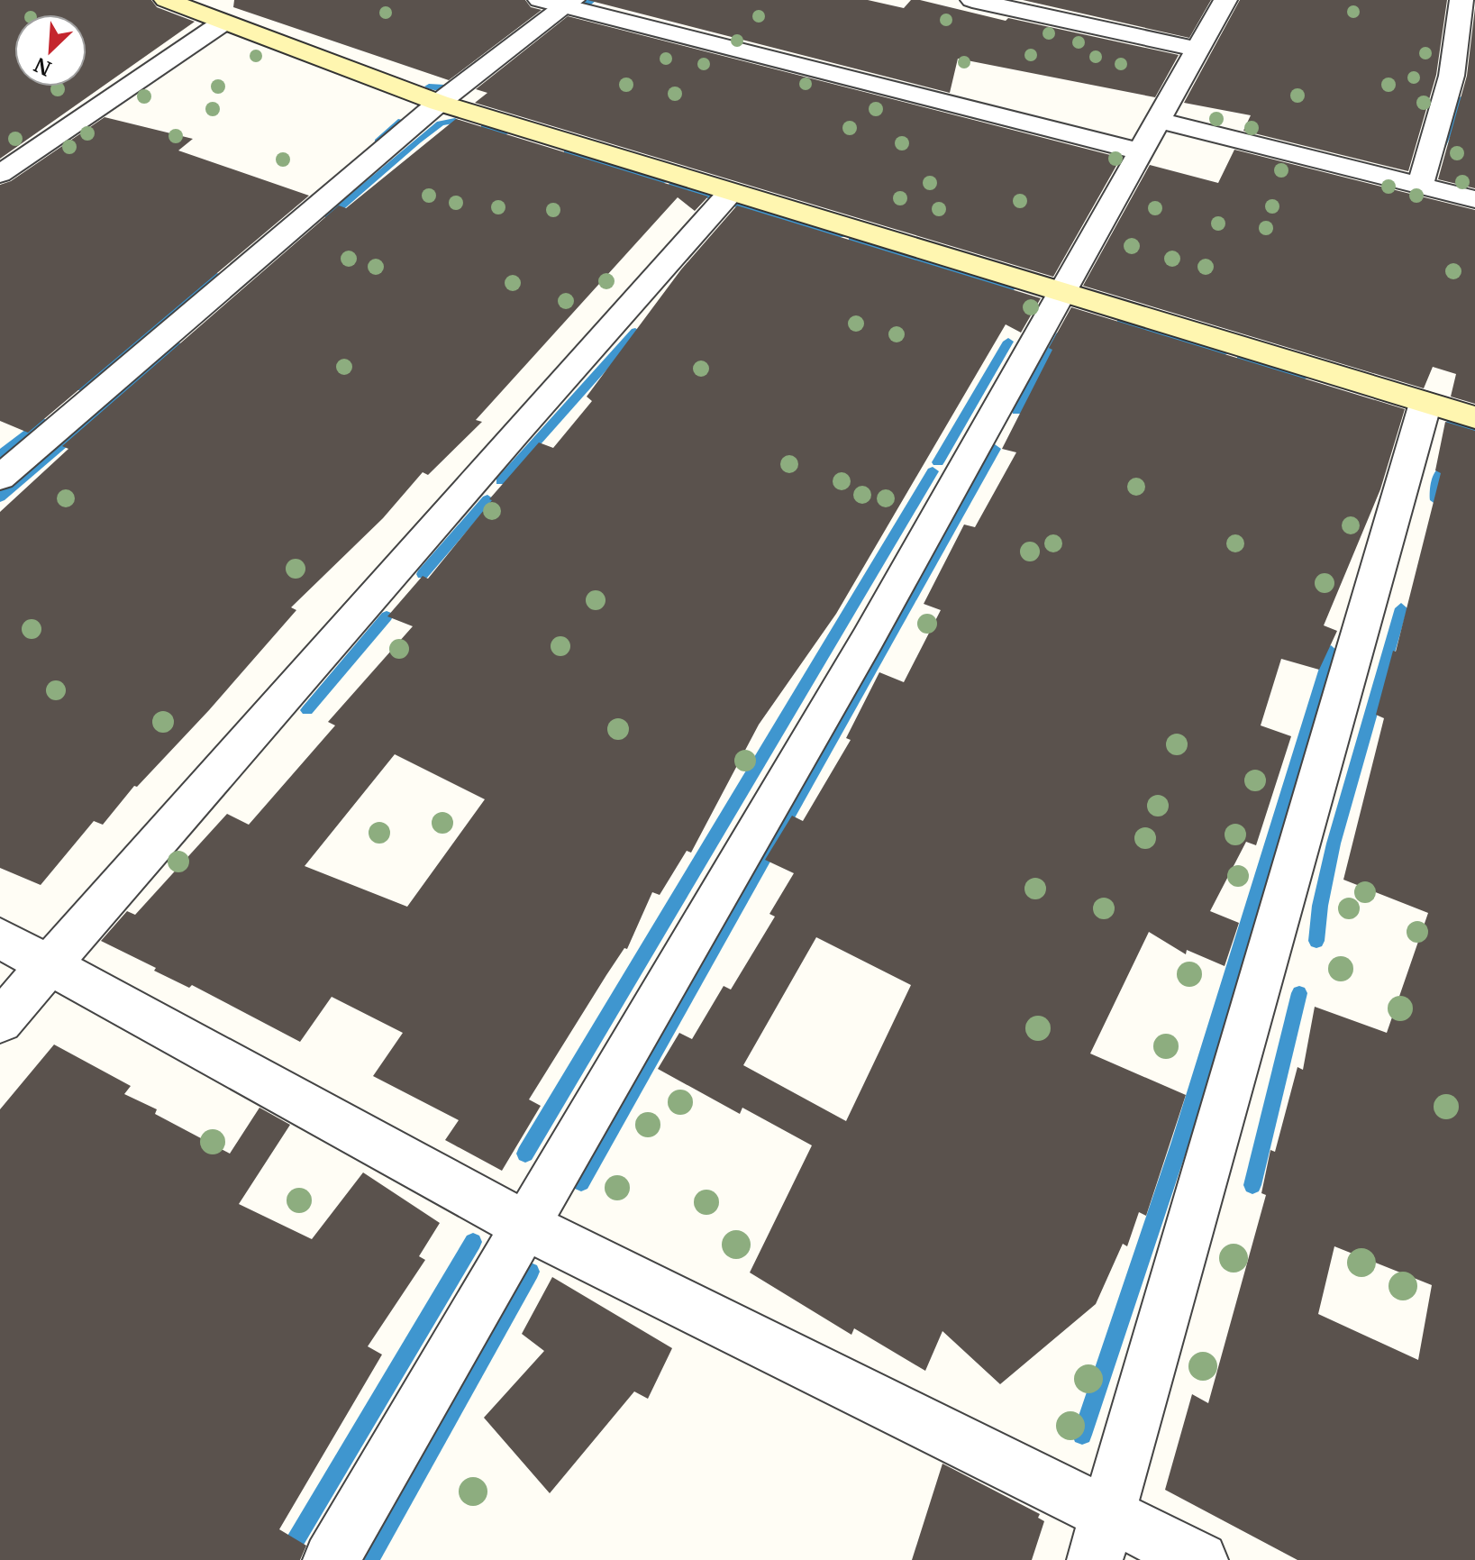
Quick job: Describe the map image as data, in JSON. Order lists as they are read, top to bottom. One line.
{"north":"bottom left"}
